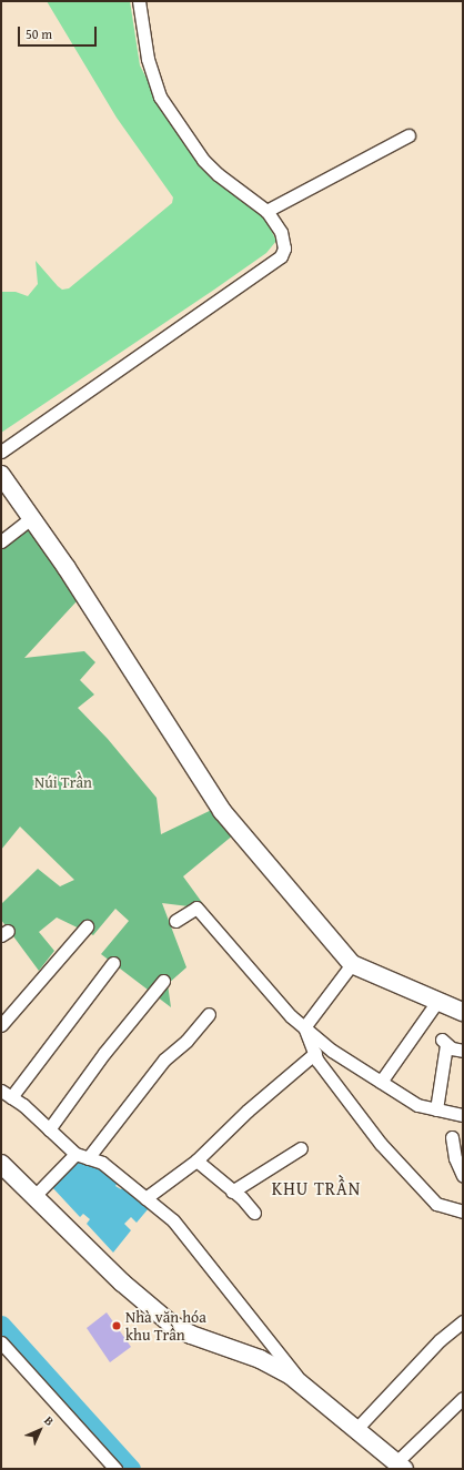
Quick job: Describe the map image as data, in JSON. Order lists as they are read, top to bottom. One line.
{"districts":["KHU TRẦN"],"parks":["Núi Trần"],"places":["Nhà văn hóa khu Trần"],"scale_bar":"50 m","north":"top right"}
